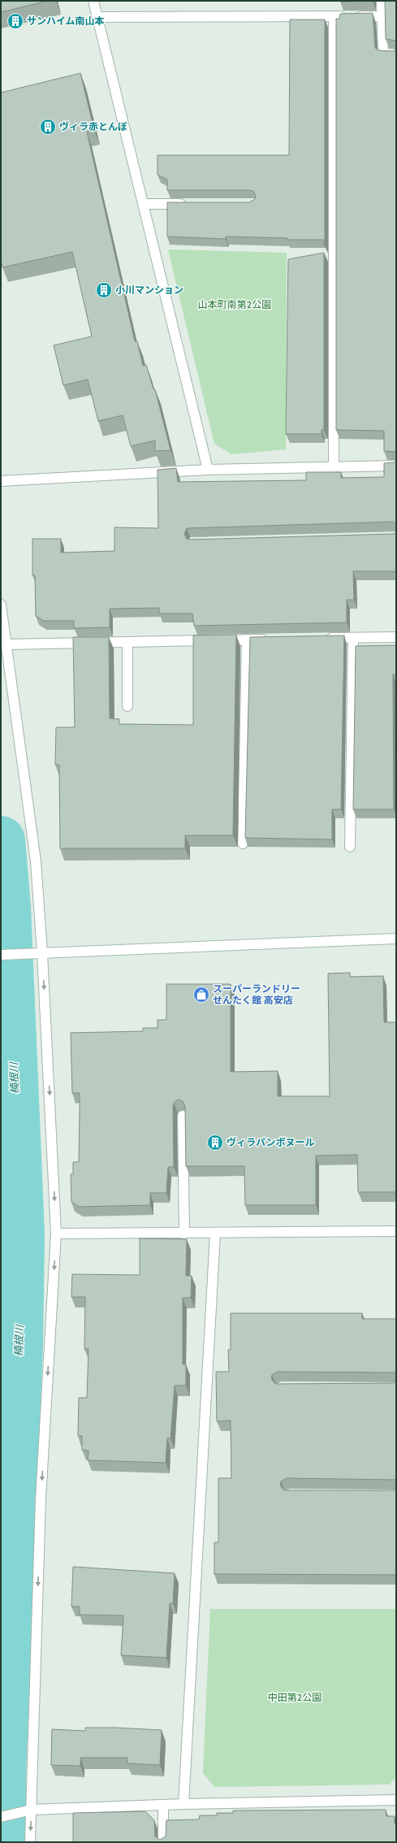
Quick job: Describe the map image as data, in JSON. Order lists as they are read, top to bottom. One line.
{"water":["楠根川"],"parks":["山本町南第2公園","中田第2公園"],"places":{"building":["サンハイム南山本","ヴィラ赤とんぼ","小川マンション","ヴィラパンボヌール"],"shop":["スーパーランドリー せんたく館 高安店"]}}
